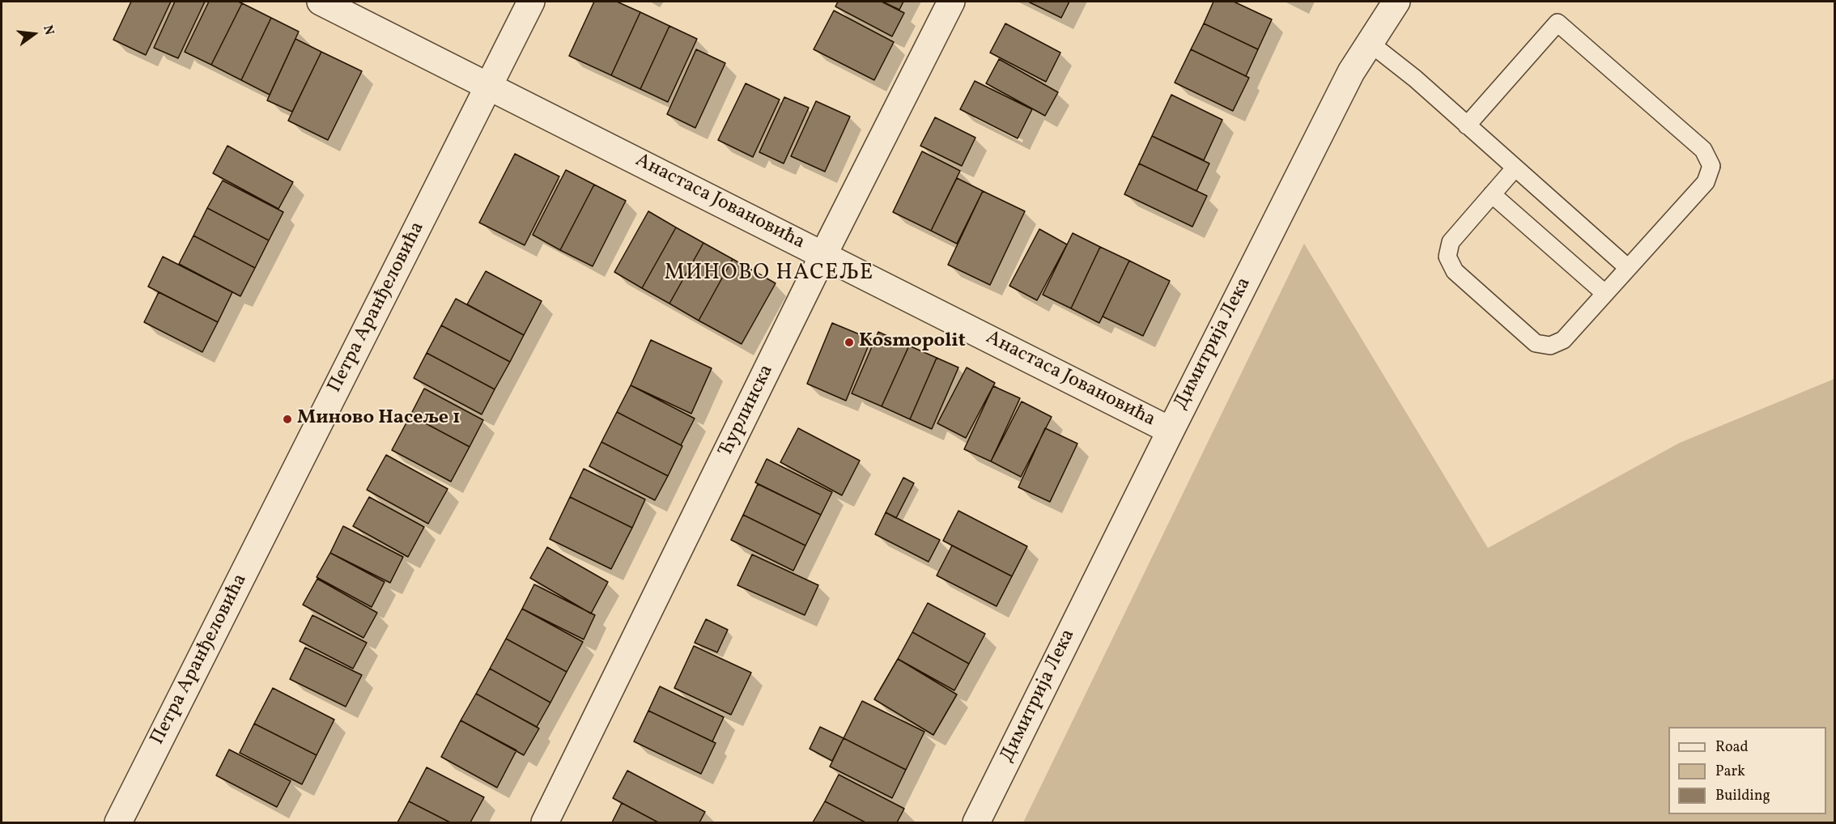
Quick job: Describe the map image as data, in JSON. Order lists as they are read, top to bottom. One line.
{"streets":{"street":["Анастаса Јовановића","Петра Аранђеловића","Димитрија Лека","Ћурлинска"]},"crossings":[["Анастаса Јовановића","Петра Аранђеловића"],["Анастаса Јовановића","Димитрија Лека"],["Анастаса Јовановића","Ћурлинска"]],"districts":["МИНОВО НАСЕЉЕ"],"places":["Kosmopolit","Миново Насеље 1"],"legend":["Road","Park","Building"],"north":"right"}
